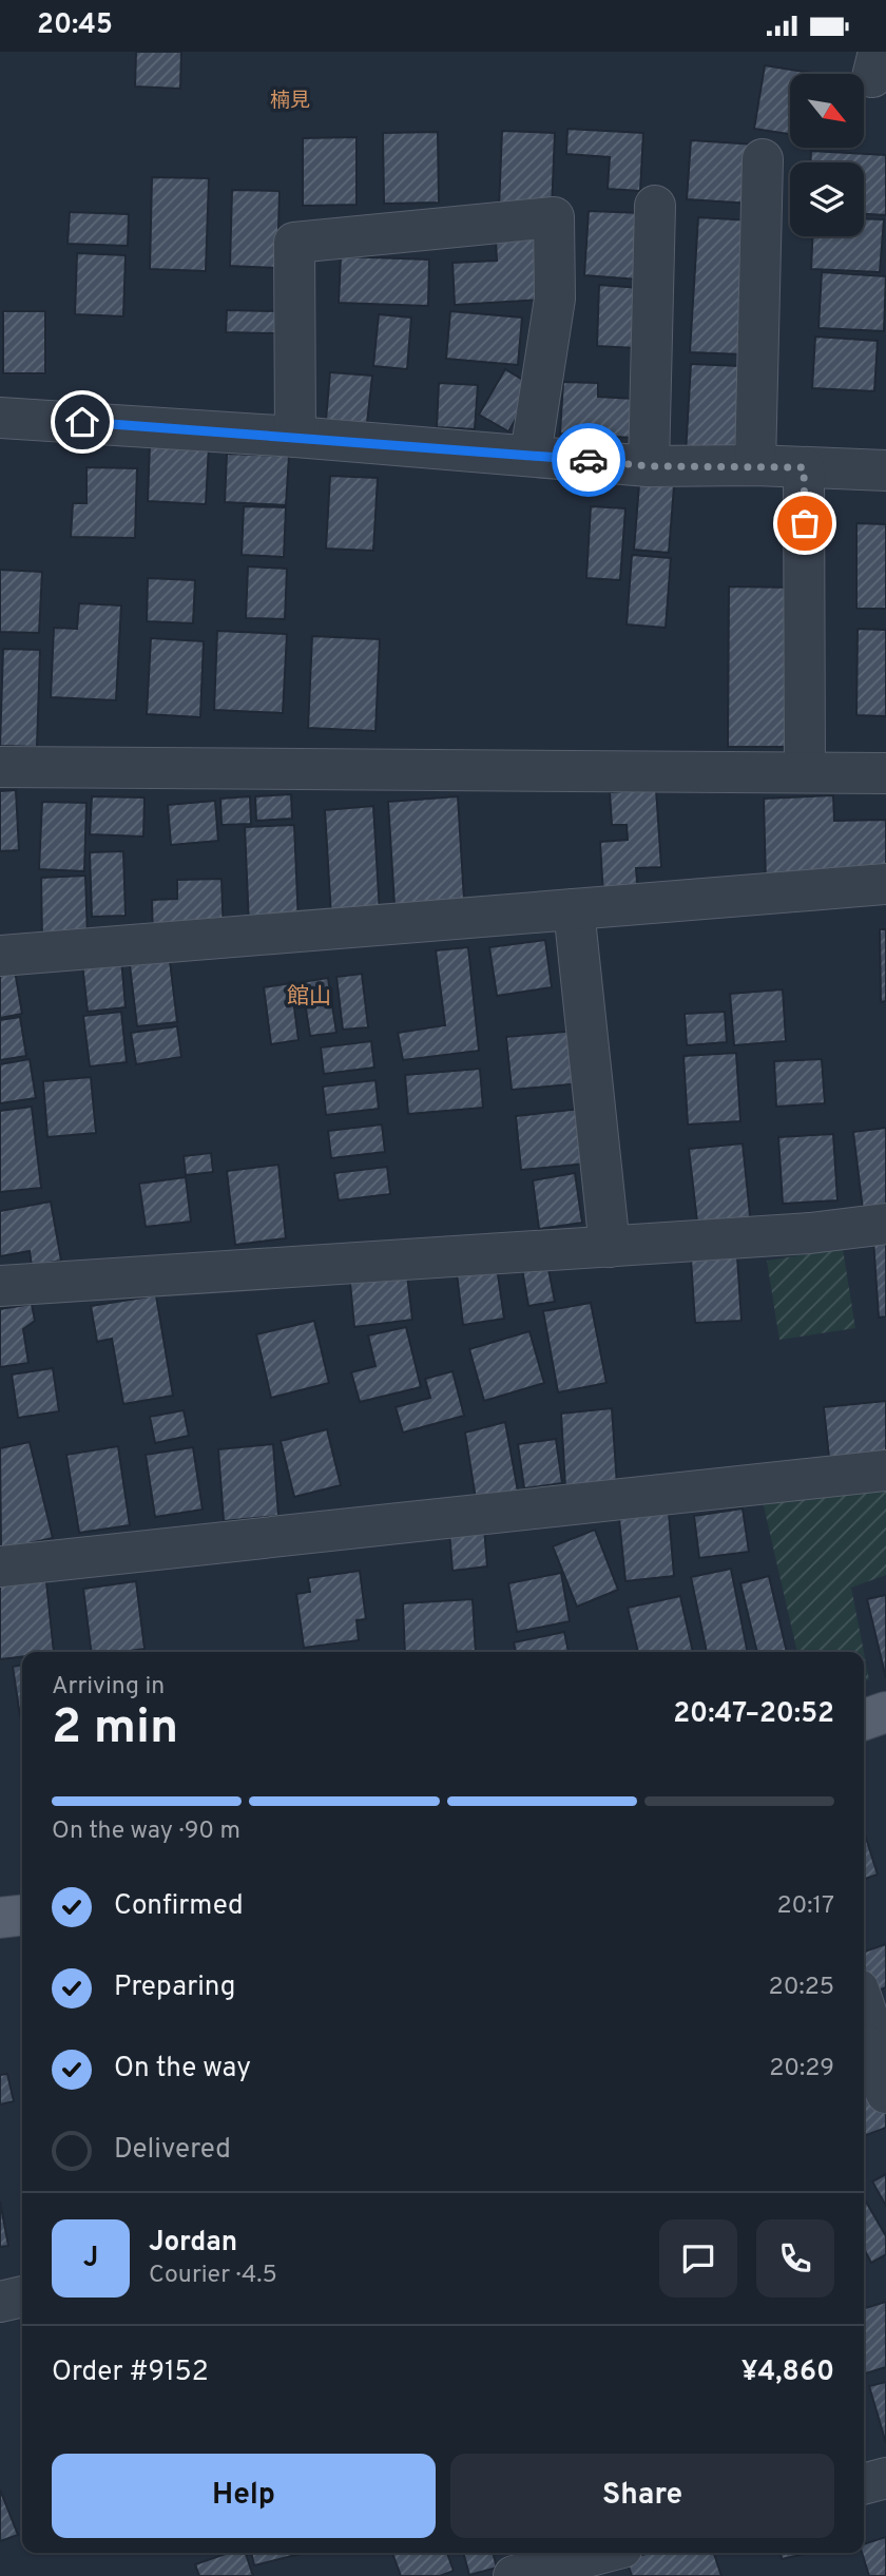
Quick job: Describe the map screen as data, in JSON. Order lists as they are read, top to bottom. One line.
{"districts":["楠見","館山"],"north":"bottom right","page":{"status":"20:45","heading":["2 min","Arriving in","20:47–20:52"],"panel":["Jordan","Courier · 4.5","Order #9152","¥4,860"],"bar":"On the way · 90 m","list":[["Confirmed","20:17"],["Preparing","20:25"],["On the way","20:29"],"Delivered"],"round":"J","buttons":["Help","Share"]}}
